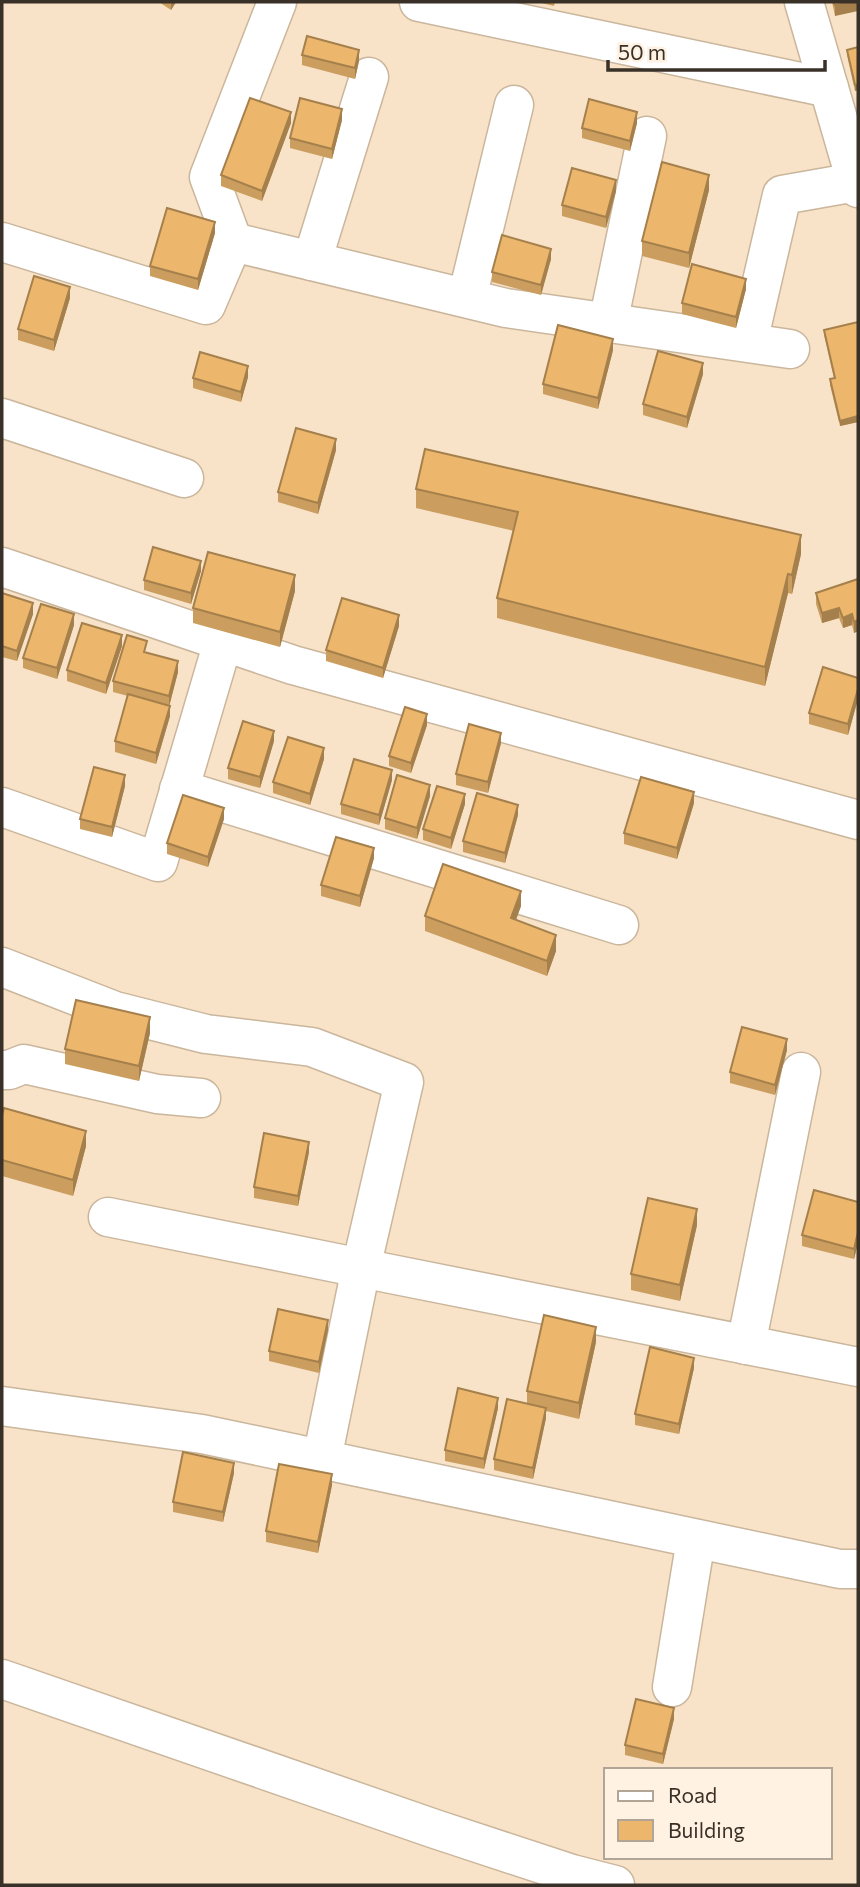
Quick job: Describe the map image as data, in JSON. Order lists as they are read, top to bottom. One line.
{"legend":["Road","Building"],"scale_bar":"50 m"}
